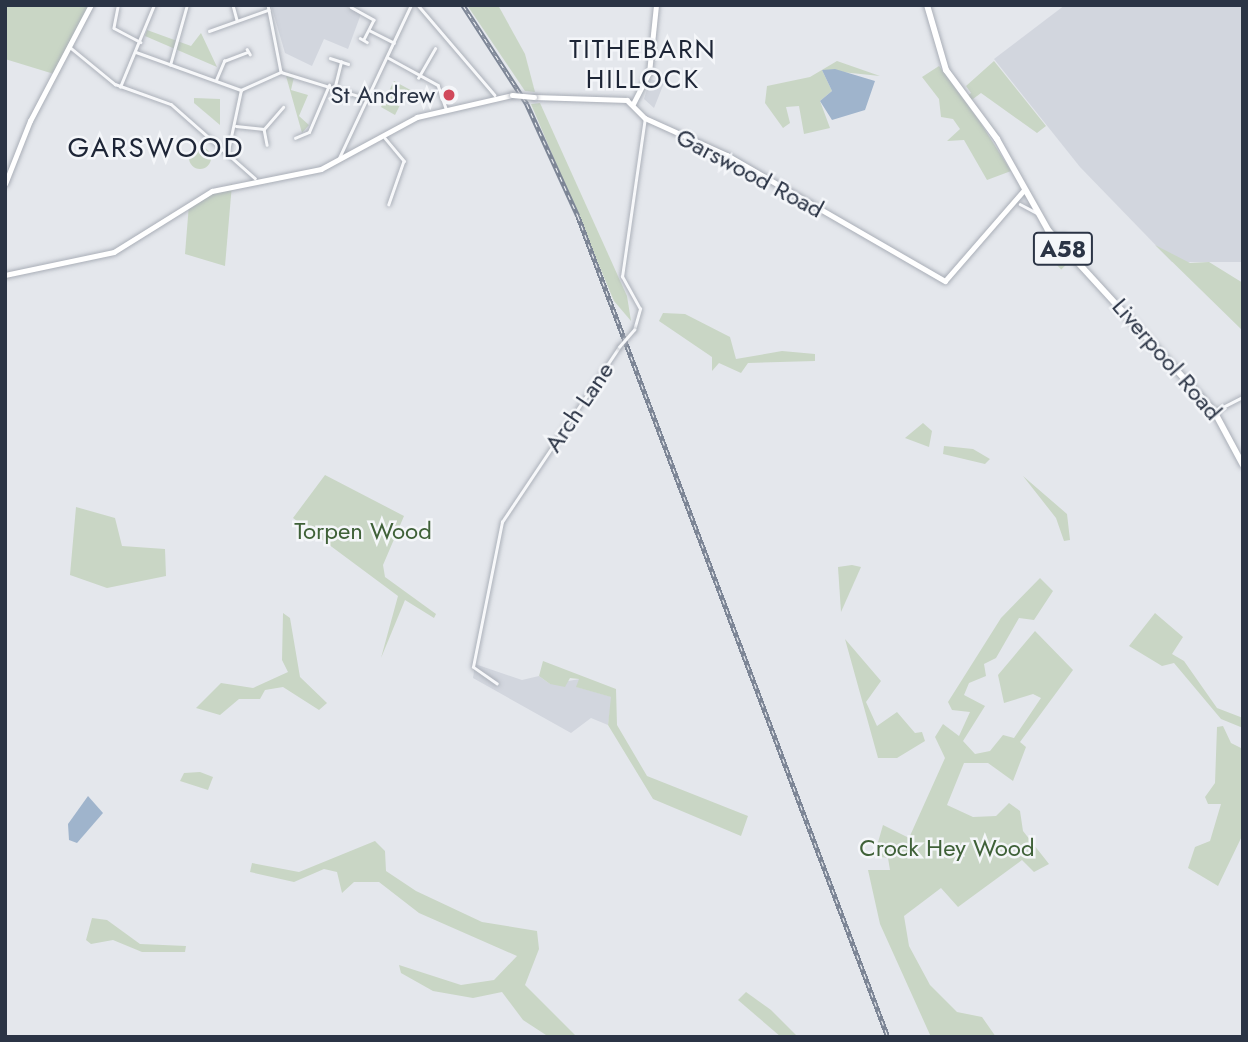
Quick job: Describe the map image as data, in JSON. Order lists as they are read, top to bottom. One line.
{"streets":{"highway":["A58","Liverpool Road"],"street":["Garswood Road","Arch Lane"]},"crossings":[["Garswood Road","Liverpool Road"],["Garswood Road","Arch Lane"]],"districts":["TITHEBARN HILLOCK","GARSWOOD"],"parks":["Torpen Wood","Crock Hey Wood"],"places":["St Andrew"]}
